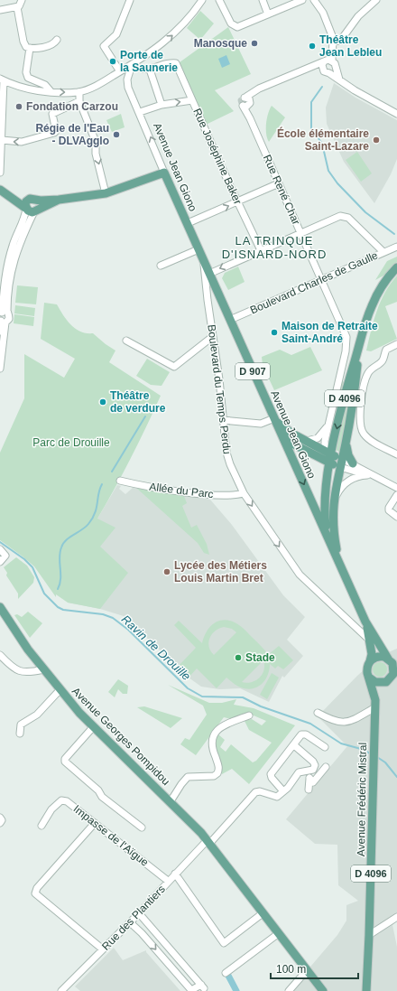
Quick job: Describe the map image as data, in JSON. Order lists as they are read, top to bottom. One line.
{"streets":{"main road":["Avenue Jean Giono","D 907","D 4096","Avenue Georges Pompidou","Avenue Frédéric Mistral"],"street":["Rue Joséphine Baker","Rue René Char","Boulevard Charles de Gaulle","Boulevard du Temps Perdu","Allée du Parc","Impasse de l'Aïgue","Rue des Plantiers"]},"crossings":[["Avenue Jean Giono","Boulevard Charles de Gaulle"],["Avenue Jean Giono","Boulevard du Temps Perdu"],["Avenue Jean Giono","D 4096"],["Avenue Jean Giono","Avenue Frédéric Mistral"],["Rue René Char","Boulevard Charles de Gaulle"],["Rue René Char","D 4096"],["Boulevard du Temps Perdu","Allée du Parc"],["Avenue Georges Pompidou","Rue des Plantiers"],["Impasse de l'Aïgue","Rue des Plantiers"]],"one_way":["Boulevard du Temps Perdu"],"districts":["LA TRINQUE D'ISNARD-NORD"],"water":["Ravin de Drouille"],"parks":["Parc de Drouille"],"places":["Manosque","Théâtre Jean Lebleu","Porte de la Saunerie","Fondation Carzou","Régie de l'Eau - DLVAgglo","École élémentaire Saint-Lazare","Maison de Retraite Saint-André","Théâtre de verdure","Lycée des Métiers Louis Martin Bret","Stade"],"scale_bar":"100 m"}
